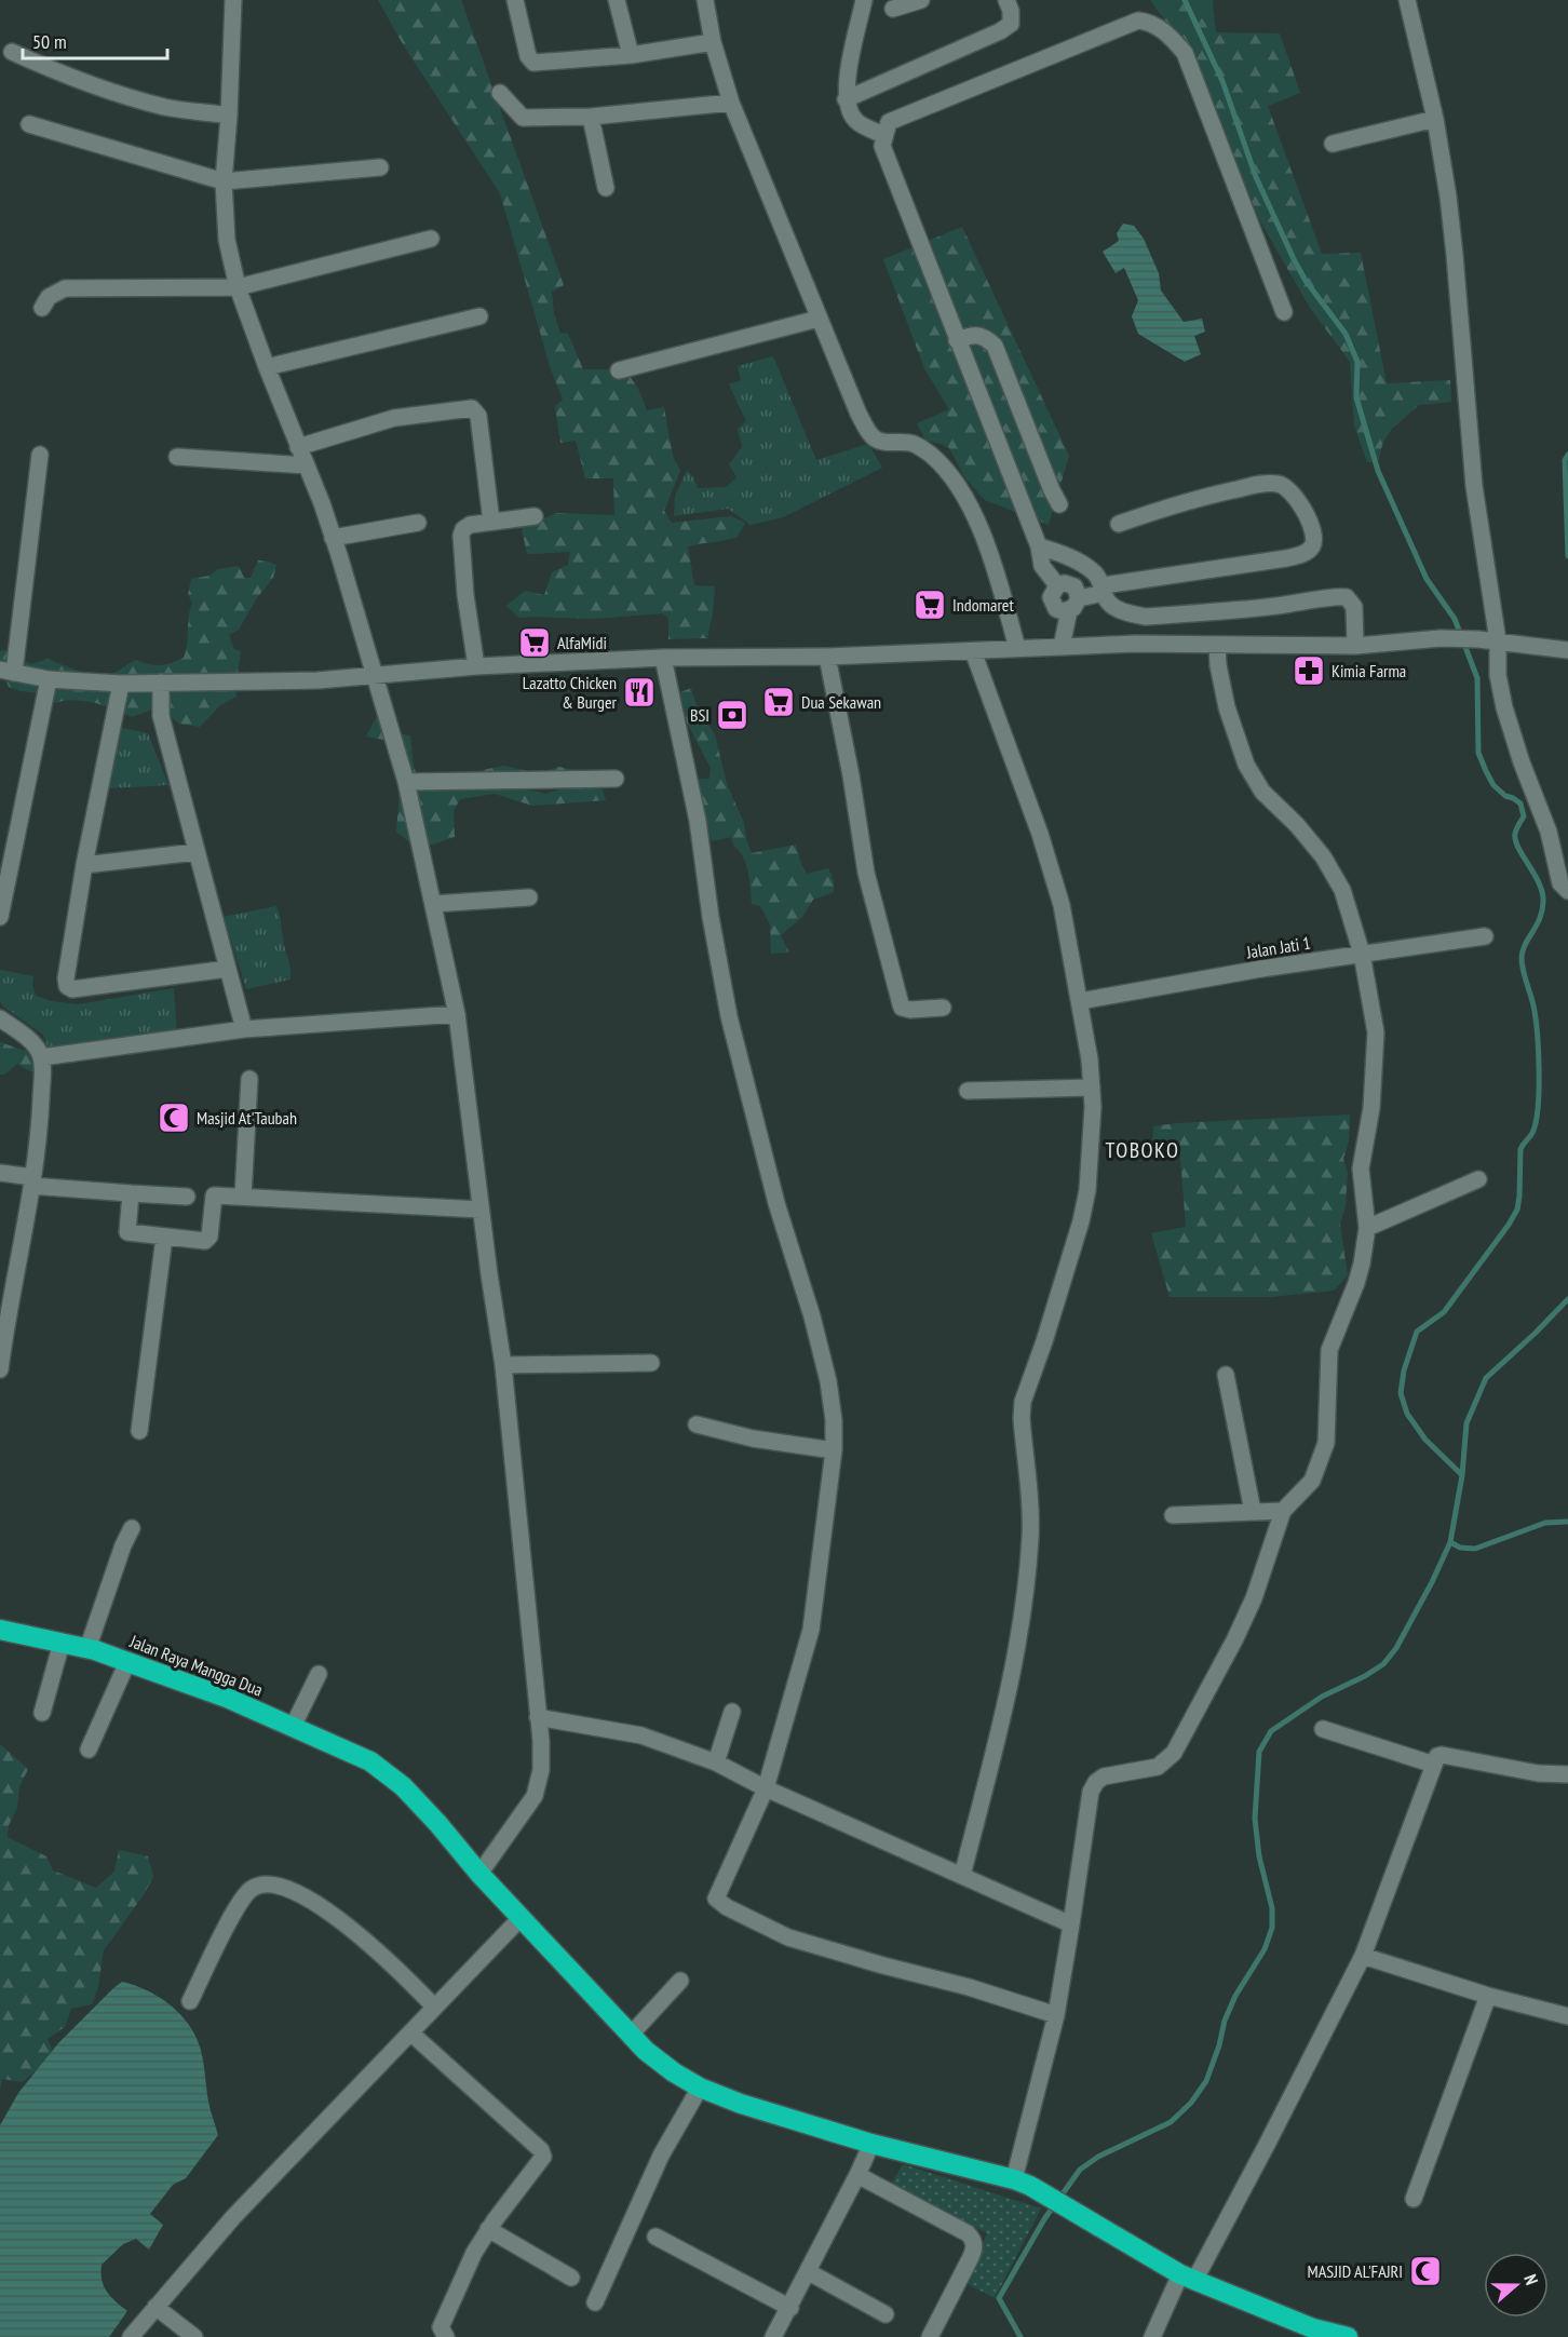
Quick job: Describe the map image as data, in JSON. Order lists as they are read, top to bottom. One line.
{"streets":{"highway":["Jalan Raya Mangga Dua"],"street":["Jalan Jati 1"]},"districts":["TOBOKO"],"places":{"supermarket":["Indomaret","AlfaMidi","Dua Sekawan"],"pharmacy":["Kimia Farma"],"restaurant":["Lazatto Chicken & Burger"],"bank":["BSI"],"mosque":["Masjid At'Taubah","MASJID AL'FAJRI"]},"scale_bar":"50 m","north":"right"}
